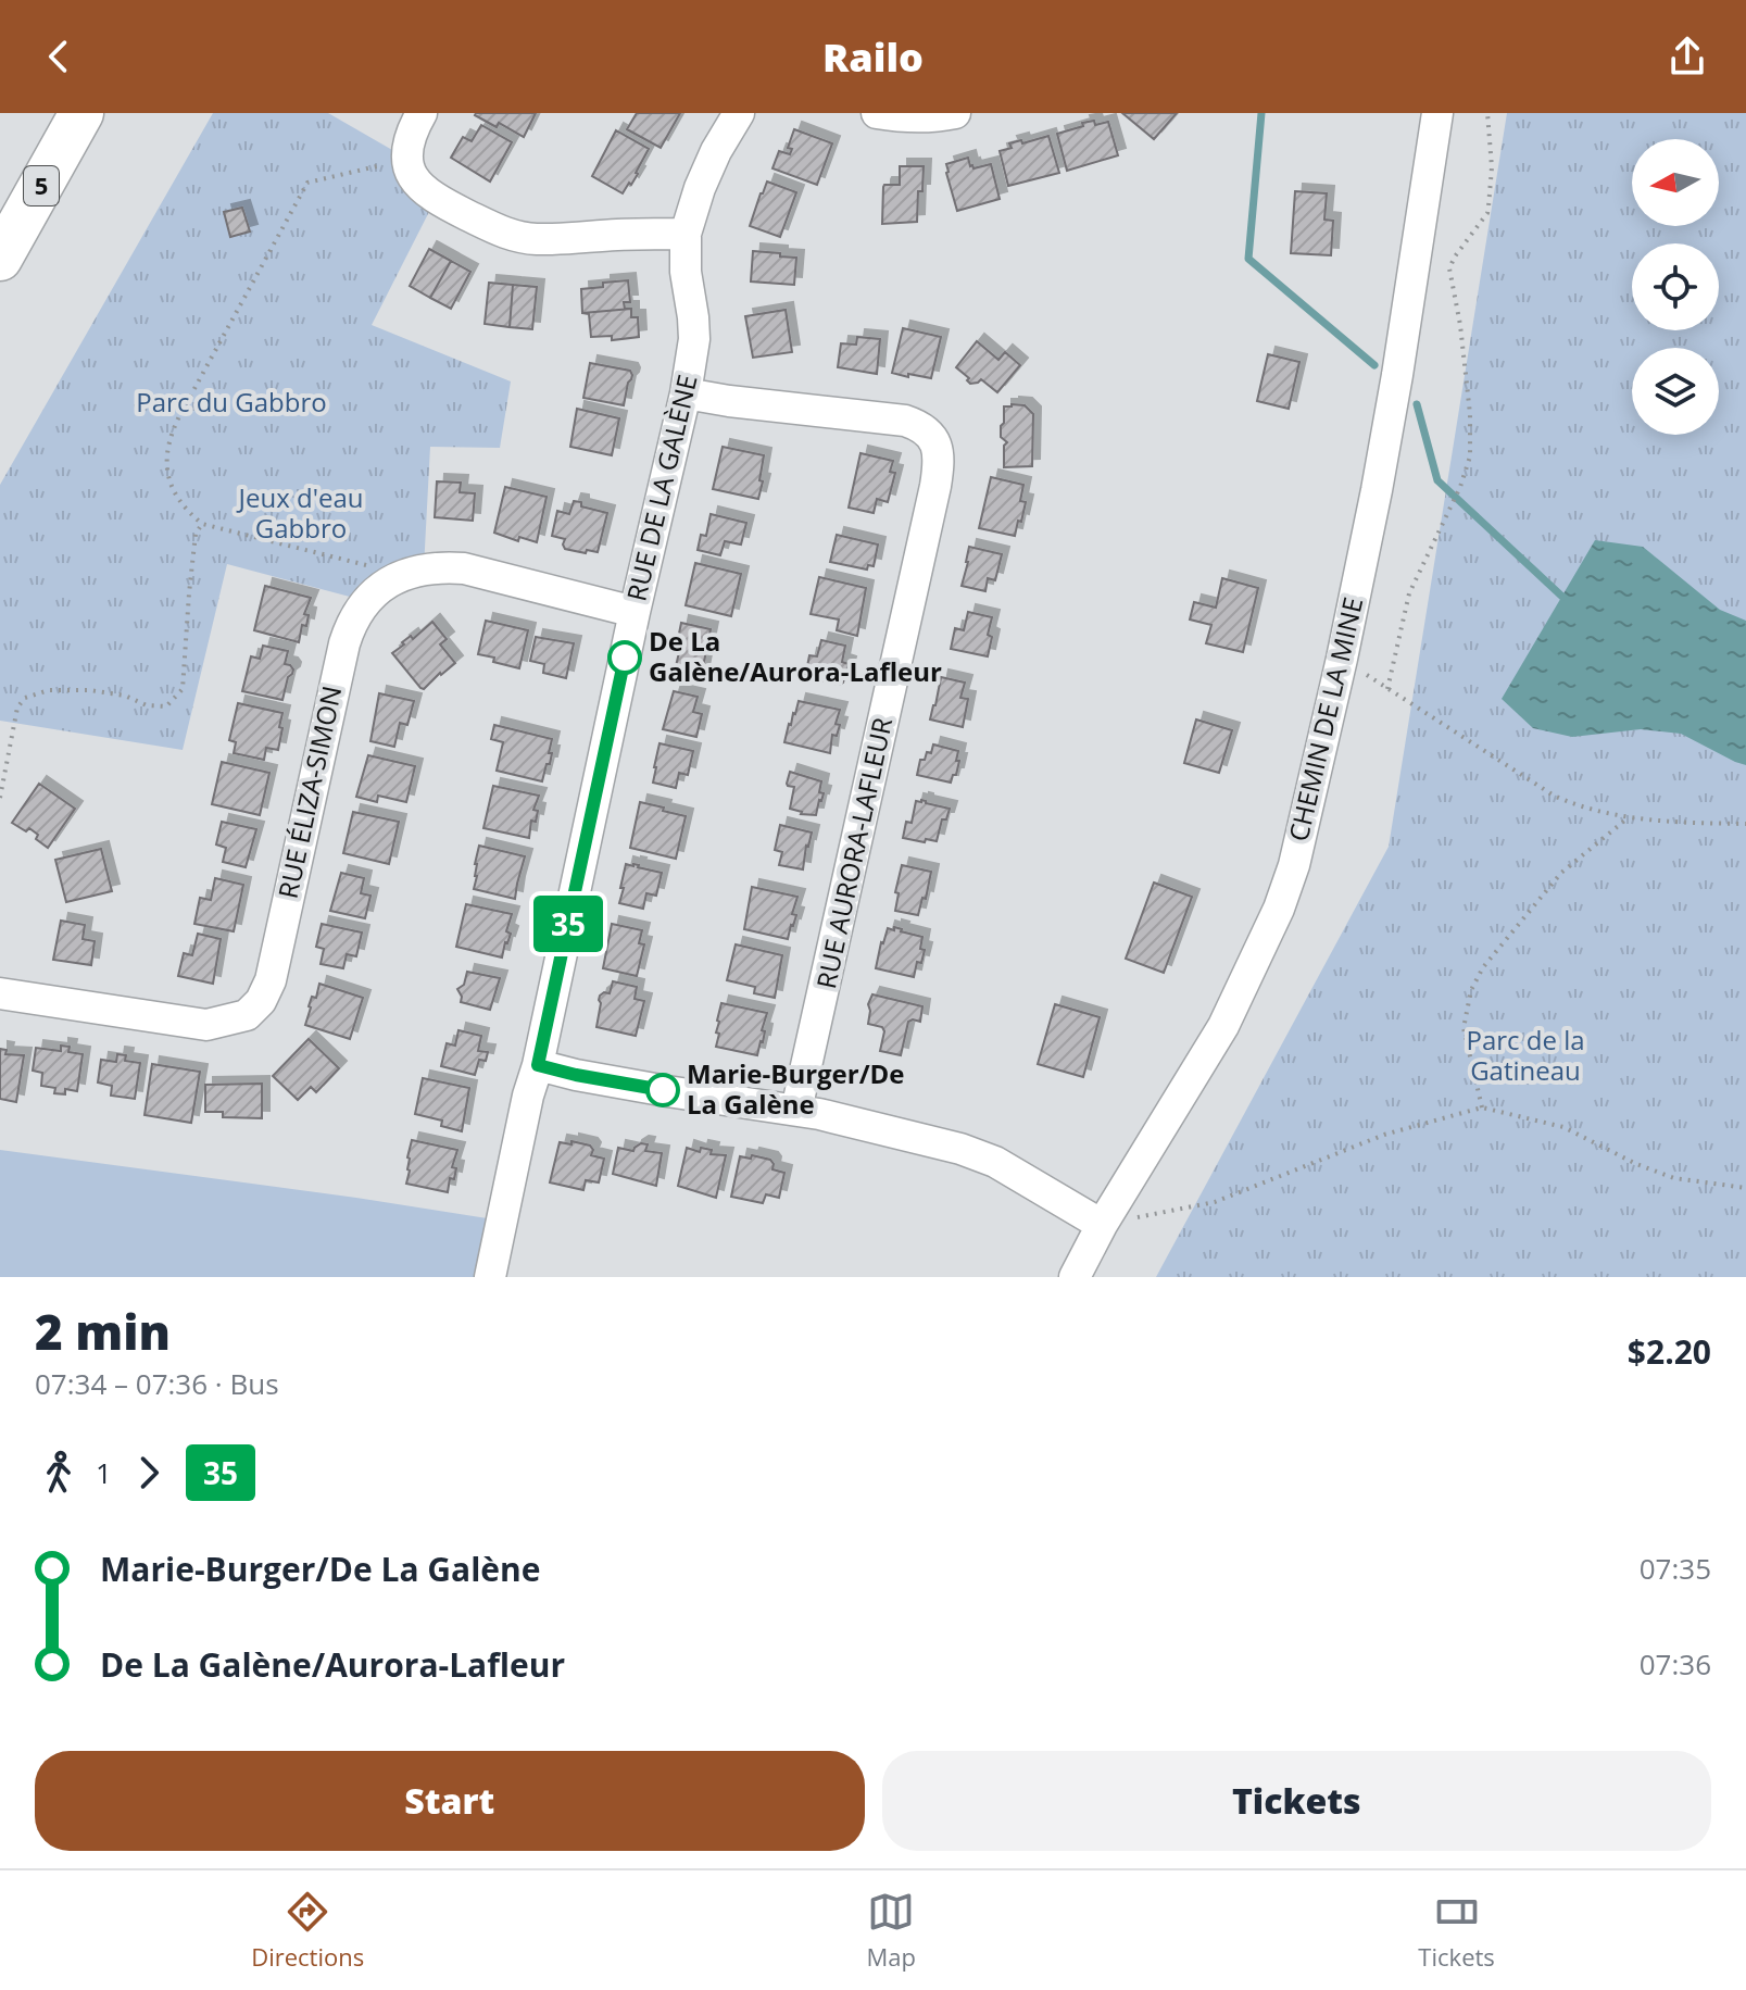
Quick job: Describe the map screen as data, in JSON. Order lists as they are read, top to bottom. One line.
{"streets":{"highway":["5"],"street":["RUE DE LA GALÈNE","CHEMIN DE LA MINE","RUE ÉLIZA-SIMON","RUE AURORA-LAFLEUR"]},"crossings":[["RUE DE LA GALÈNE","RUE ÉLIZA-SIMON"],["RUE DE LA GALÈNE","RUE AURORA-LAFLEUR"]],"parks":["Parc du Gabbro","Jeux d'eau Gabbro","Parc de la Gatineau"],"places":["De La Galène/Aurora-Lafleur","Marie-Burger/De La Galène"],"lines":["bus line 35"],"north":"left","page":{"header":"Railo","on_map":"35","heading":["2 min","07:34 – 07:36 · Bus","$2.20"],"legs":["1","35"],"list":[{"name":"Marie-Burger/De La Galène","value":"07:35"},{"name":"De La Galène/Aurora-Lafleur","value":"07:36"}],"buttons":["Start","Tickets"],"tabs":["Directions","Map","Tickets"]}}
